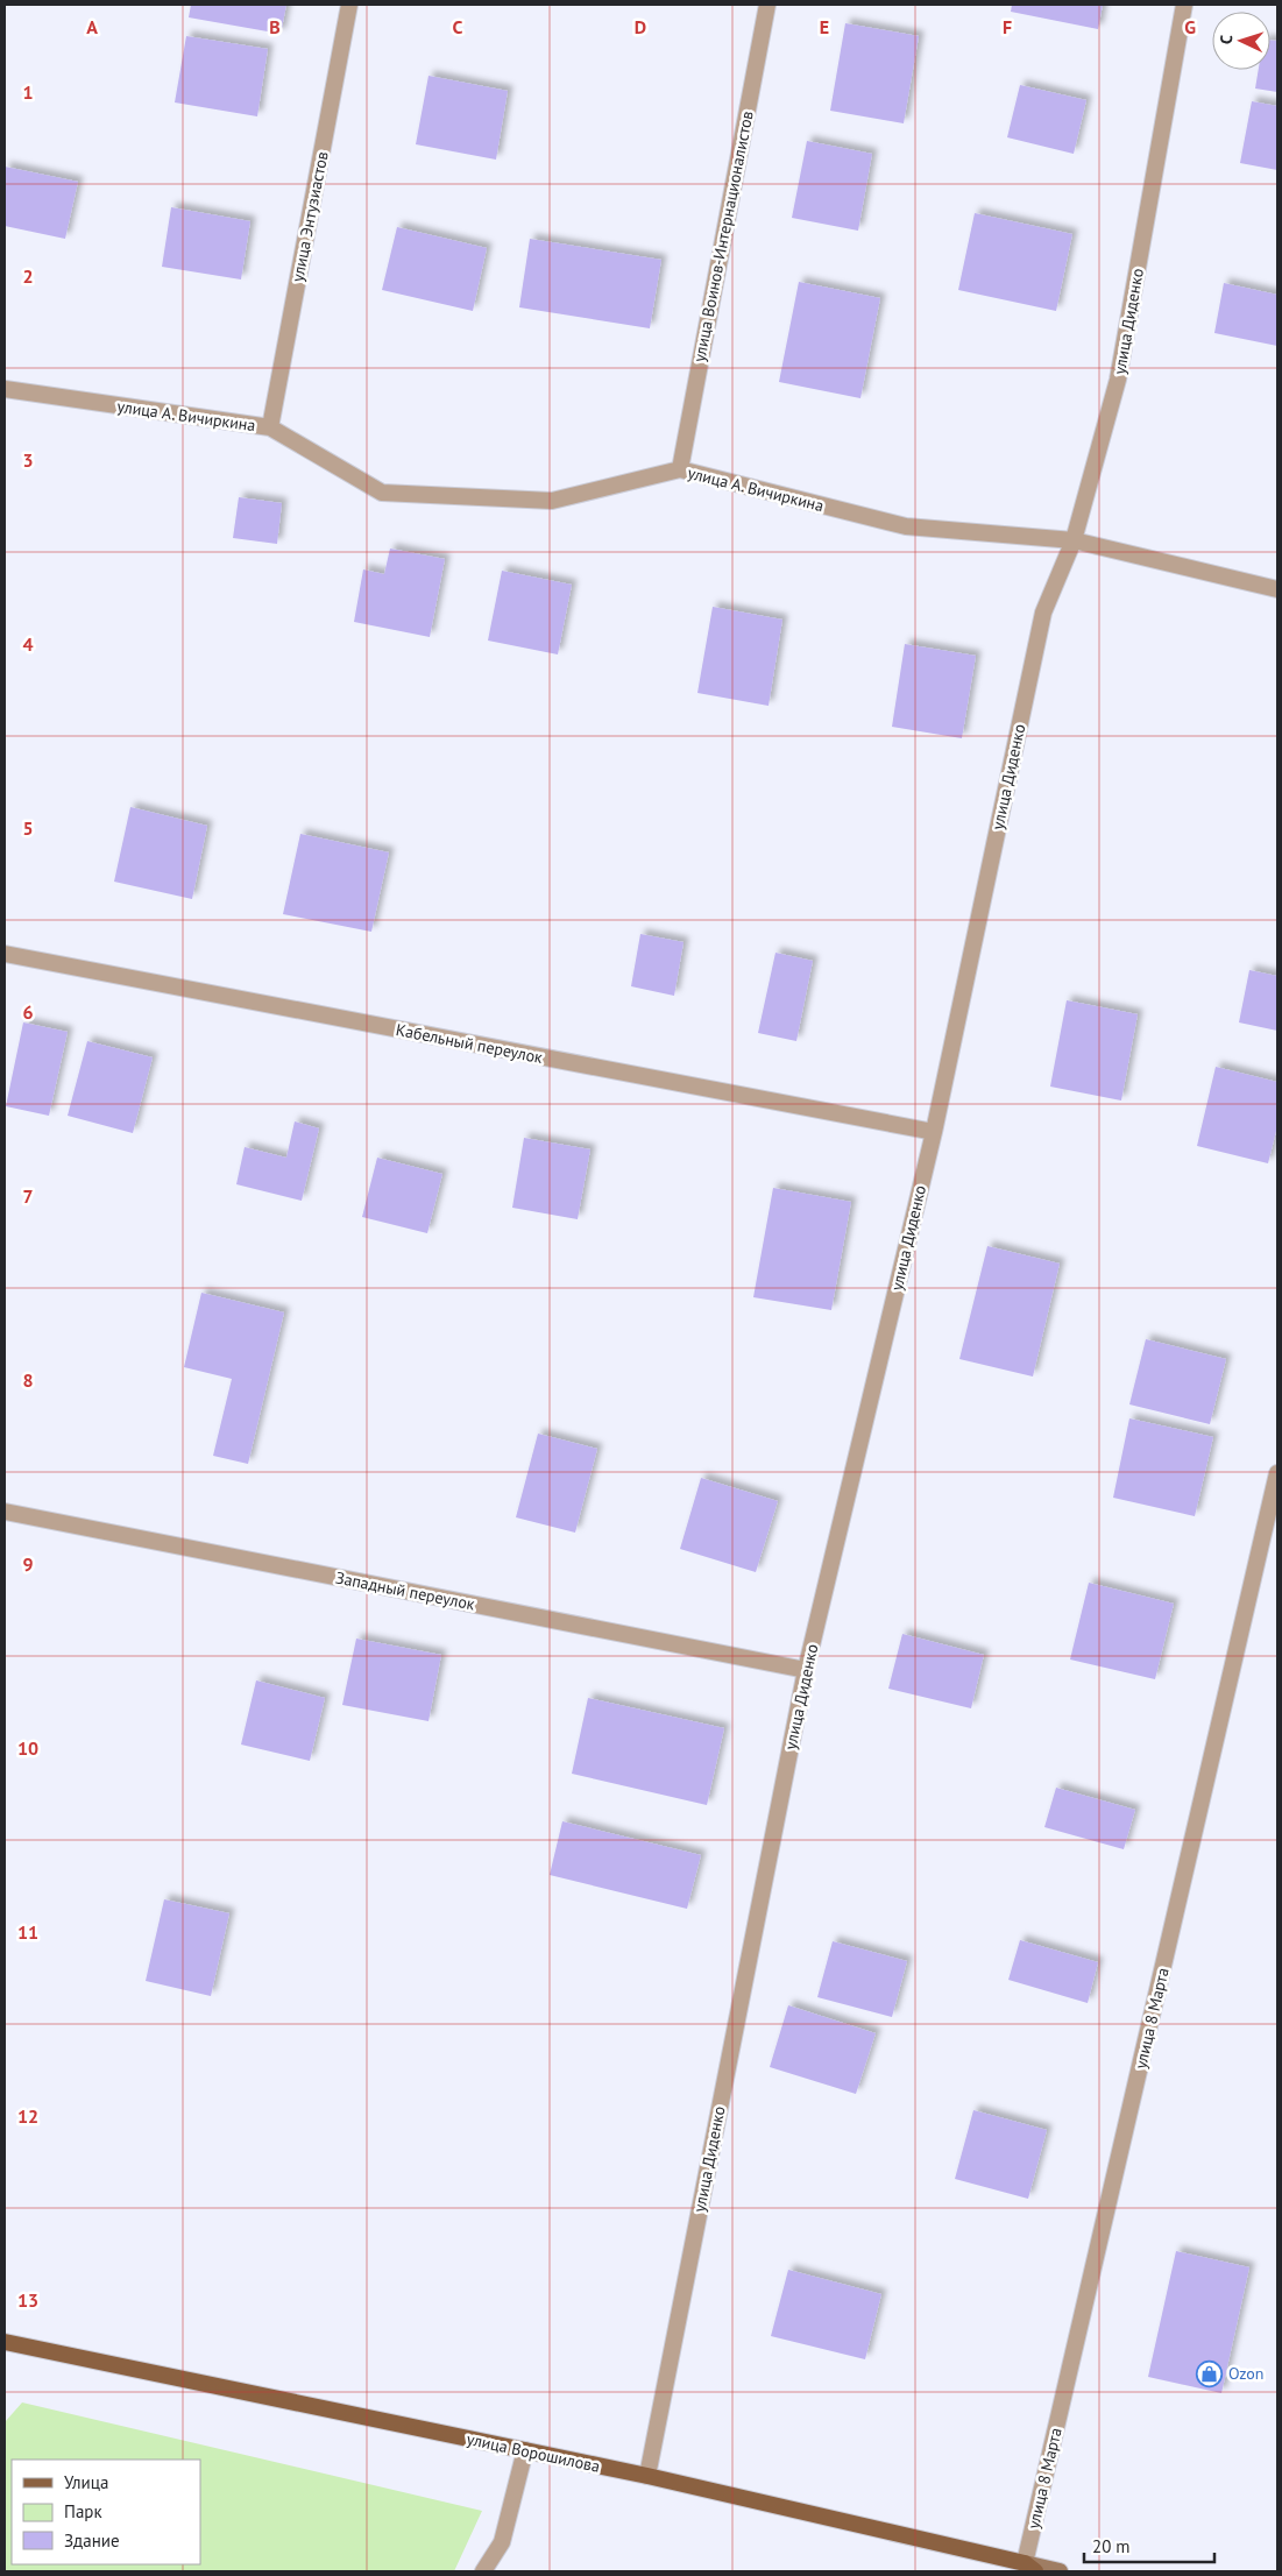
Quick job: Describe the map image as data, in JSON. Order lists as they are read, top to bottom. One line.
{"streets":{"main road":["улица Ворошилова"],"street":["улица Энтузиастов","улица Воинов-Интернационалистов","улица Диденко","улица А. Вичиркина","Кабельный переулок","Западный переулок","улица 8 Марта"]},"crossings":[["улица Энтузиастов","улица А. Вичиркина"],["улица Воинов-Интернационалистов","улица А. Вичиркина"],["улица Диденко","улица А. Вичиркина"],["улица Диденко","Кабельный переулок"],["улица Диденко","Западный переулок"],["улица Диденко","улица Ворошилова"],["улица 8 Марта","улица Ворошилова"]],"places":{"shop":["Ozon"]},"legend":["Улица","Парк","Здание"],"scale_bar":"20 m","north":"left","grid":{"columns":["A","B","C","D","E","F","G"],"rows":["1","2","3","4","5","6","7","8","9","10","11","12","13"]}}
